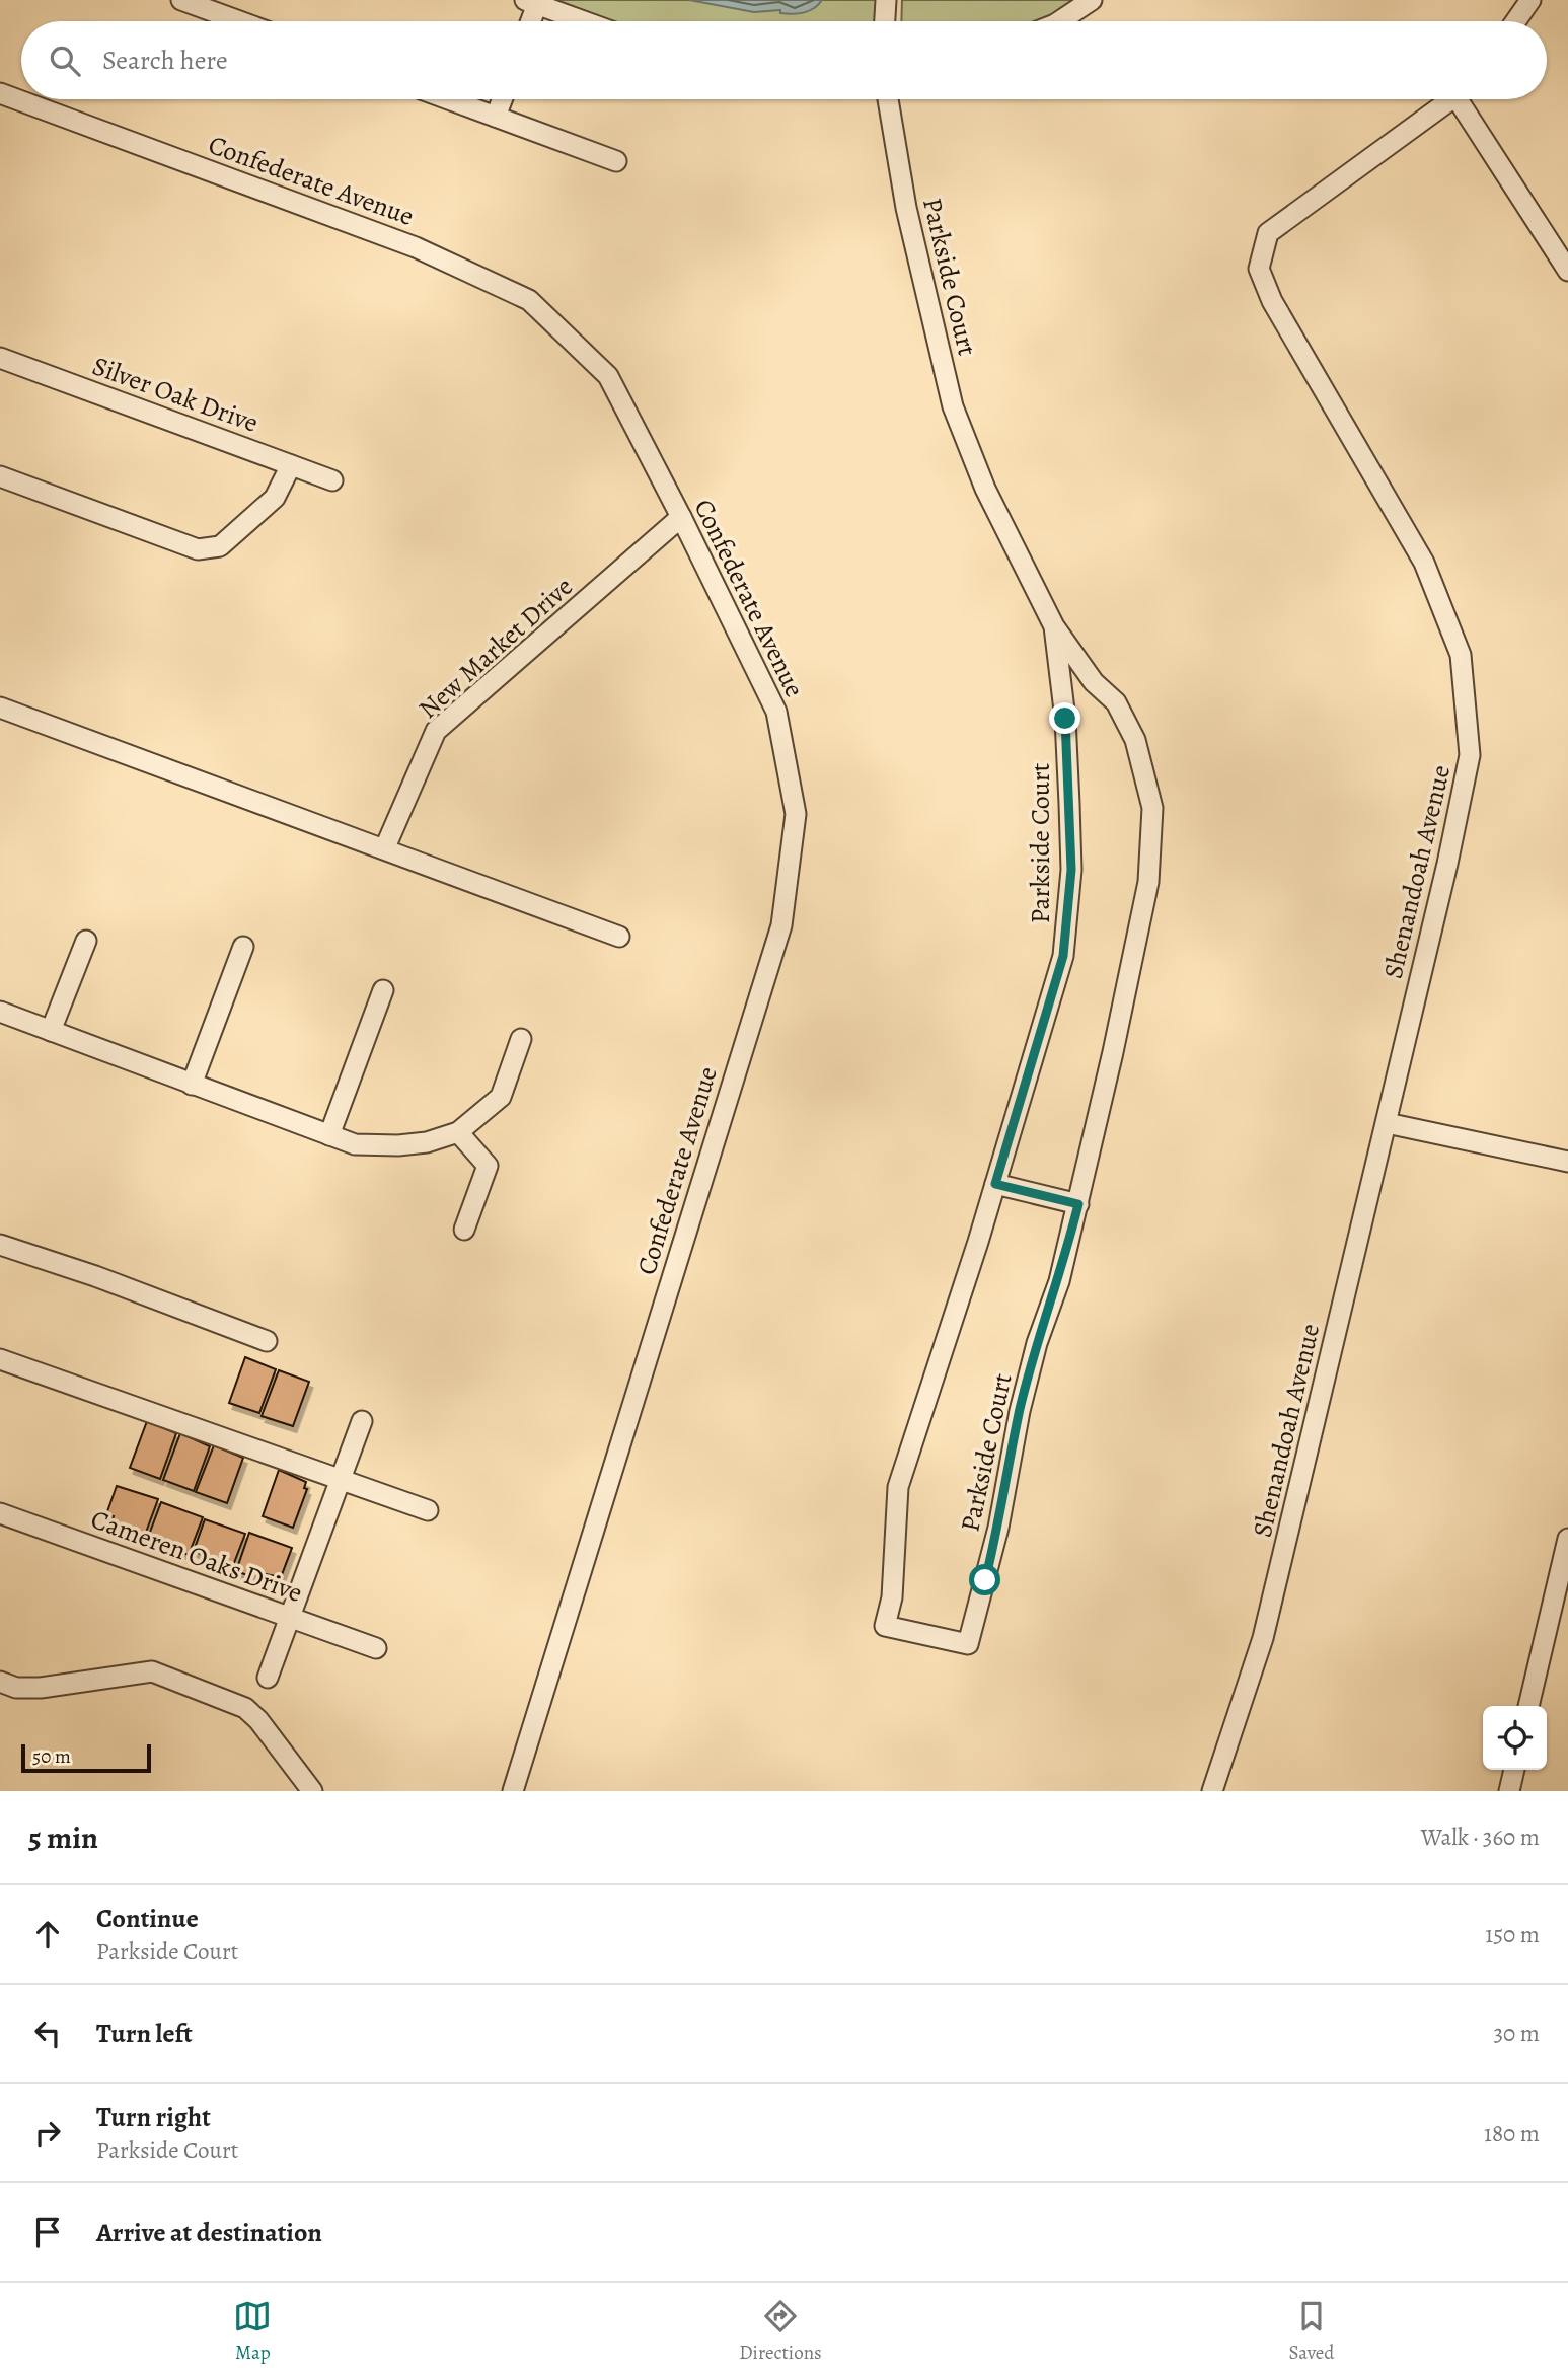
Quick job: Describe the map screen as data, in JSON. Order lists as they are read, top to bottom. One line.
{"streets":{"street":["Confederate Avenue","Parkside Court","Silver Oak Drive","New Market Drive","Shenandoah Avenue","Cameren Oaks Drive"]},"crossings":[["Confederate Avenue","New Market Drive"]],"scale_bar":"50 m","page":{"search":"Search here","scale":"50 m","heading":["5 min","Walk · 360 m"],"list":[["Continue","Parkside Court","150 m"],["Turn left","30 m"],["Turn right","Parkside Court","180 m"],"Arrive at destination"],"nav":["Map","Directions","Saved"]}}
